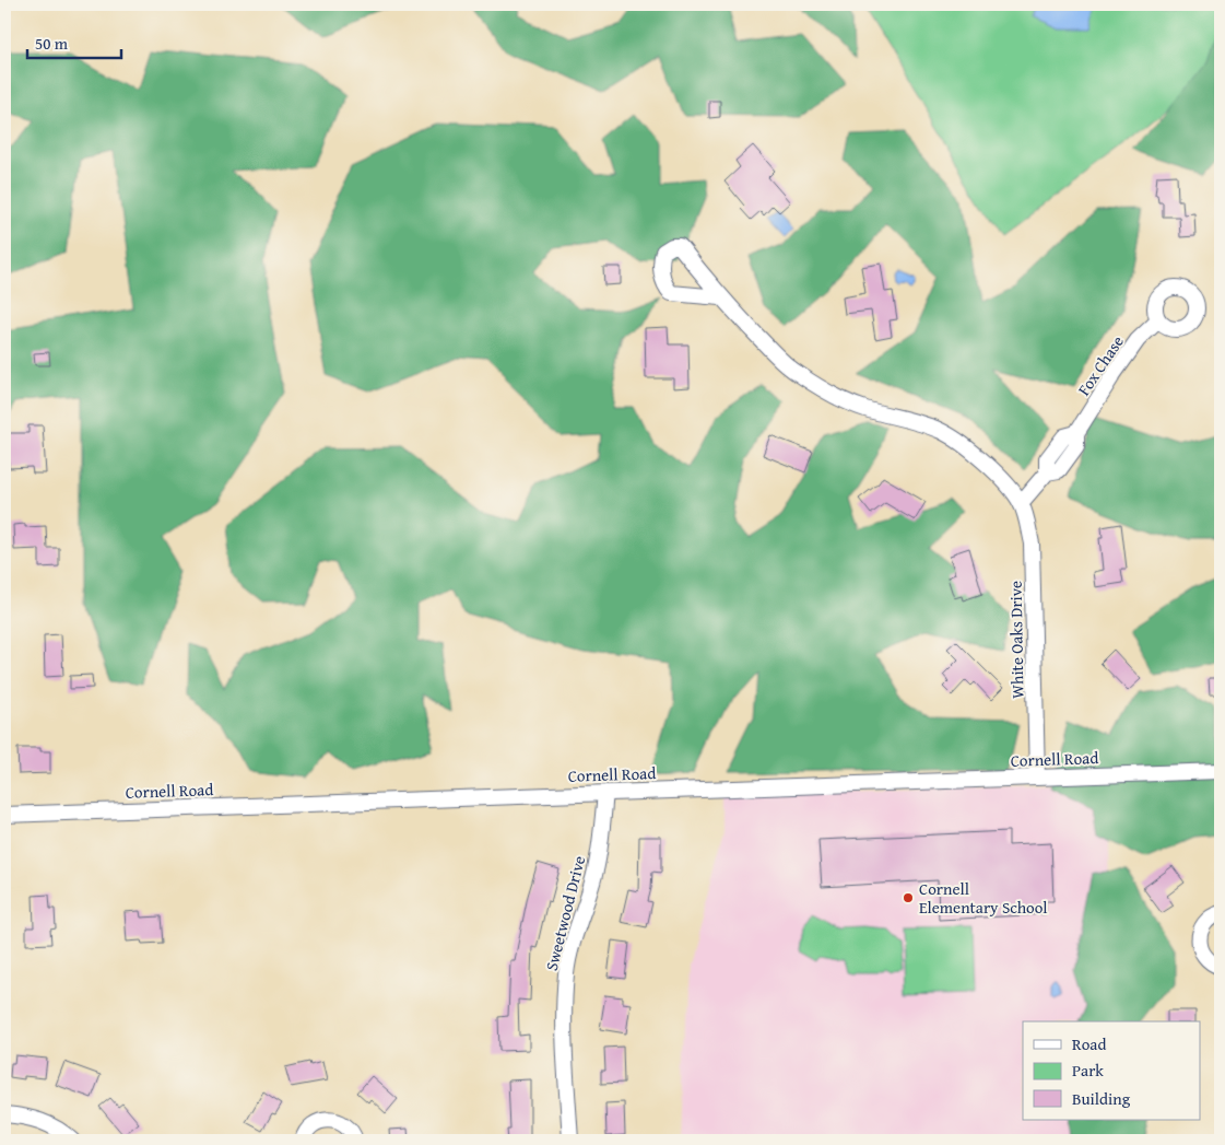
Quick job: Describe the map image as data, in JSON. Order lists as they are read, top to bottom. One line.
{"streets":{"street":["Fox Chase","White Oaks Drive","Cornell Road","Sweetwood Drive"]},"crossings":[["Fox Chase","White Oaks Drive"],["White Oaks Drive","Cornell Road"],["Cornell Road","Sweetwood Drive"]],"places":["Cornell Elementary School"],"legend":["Road","Park","Building"],"scale_bar":"50 m"}
